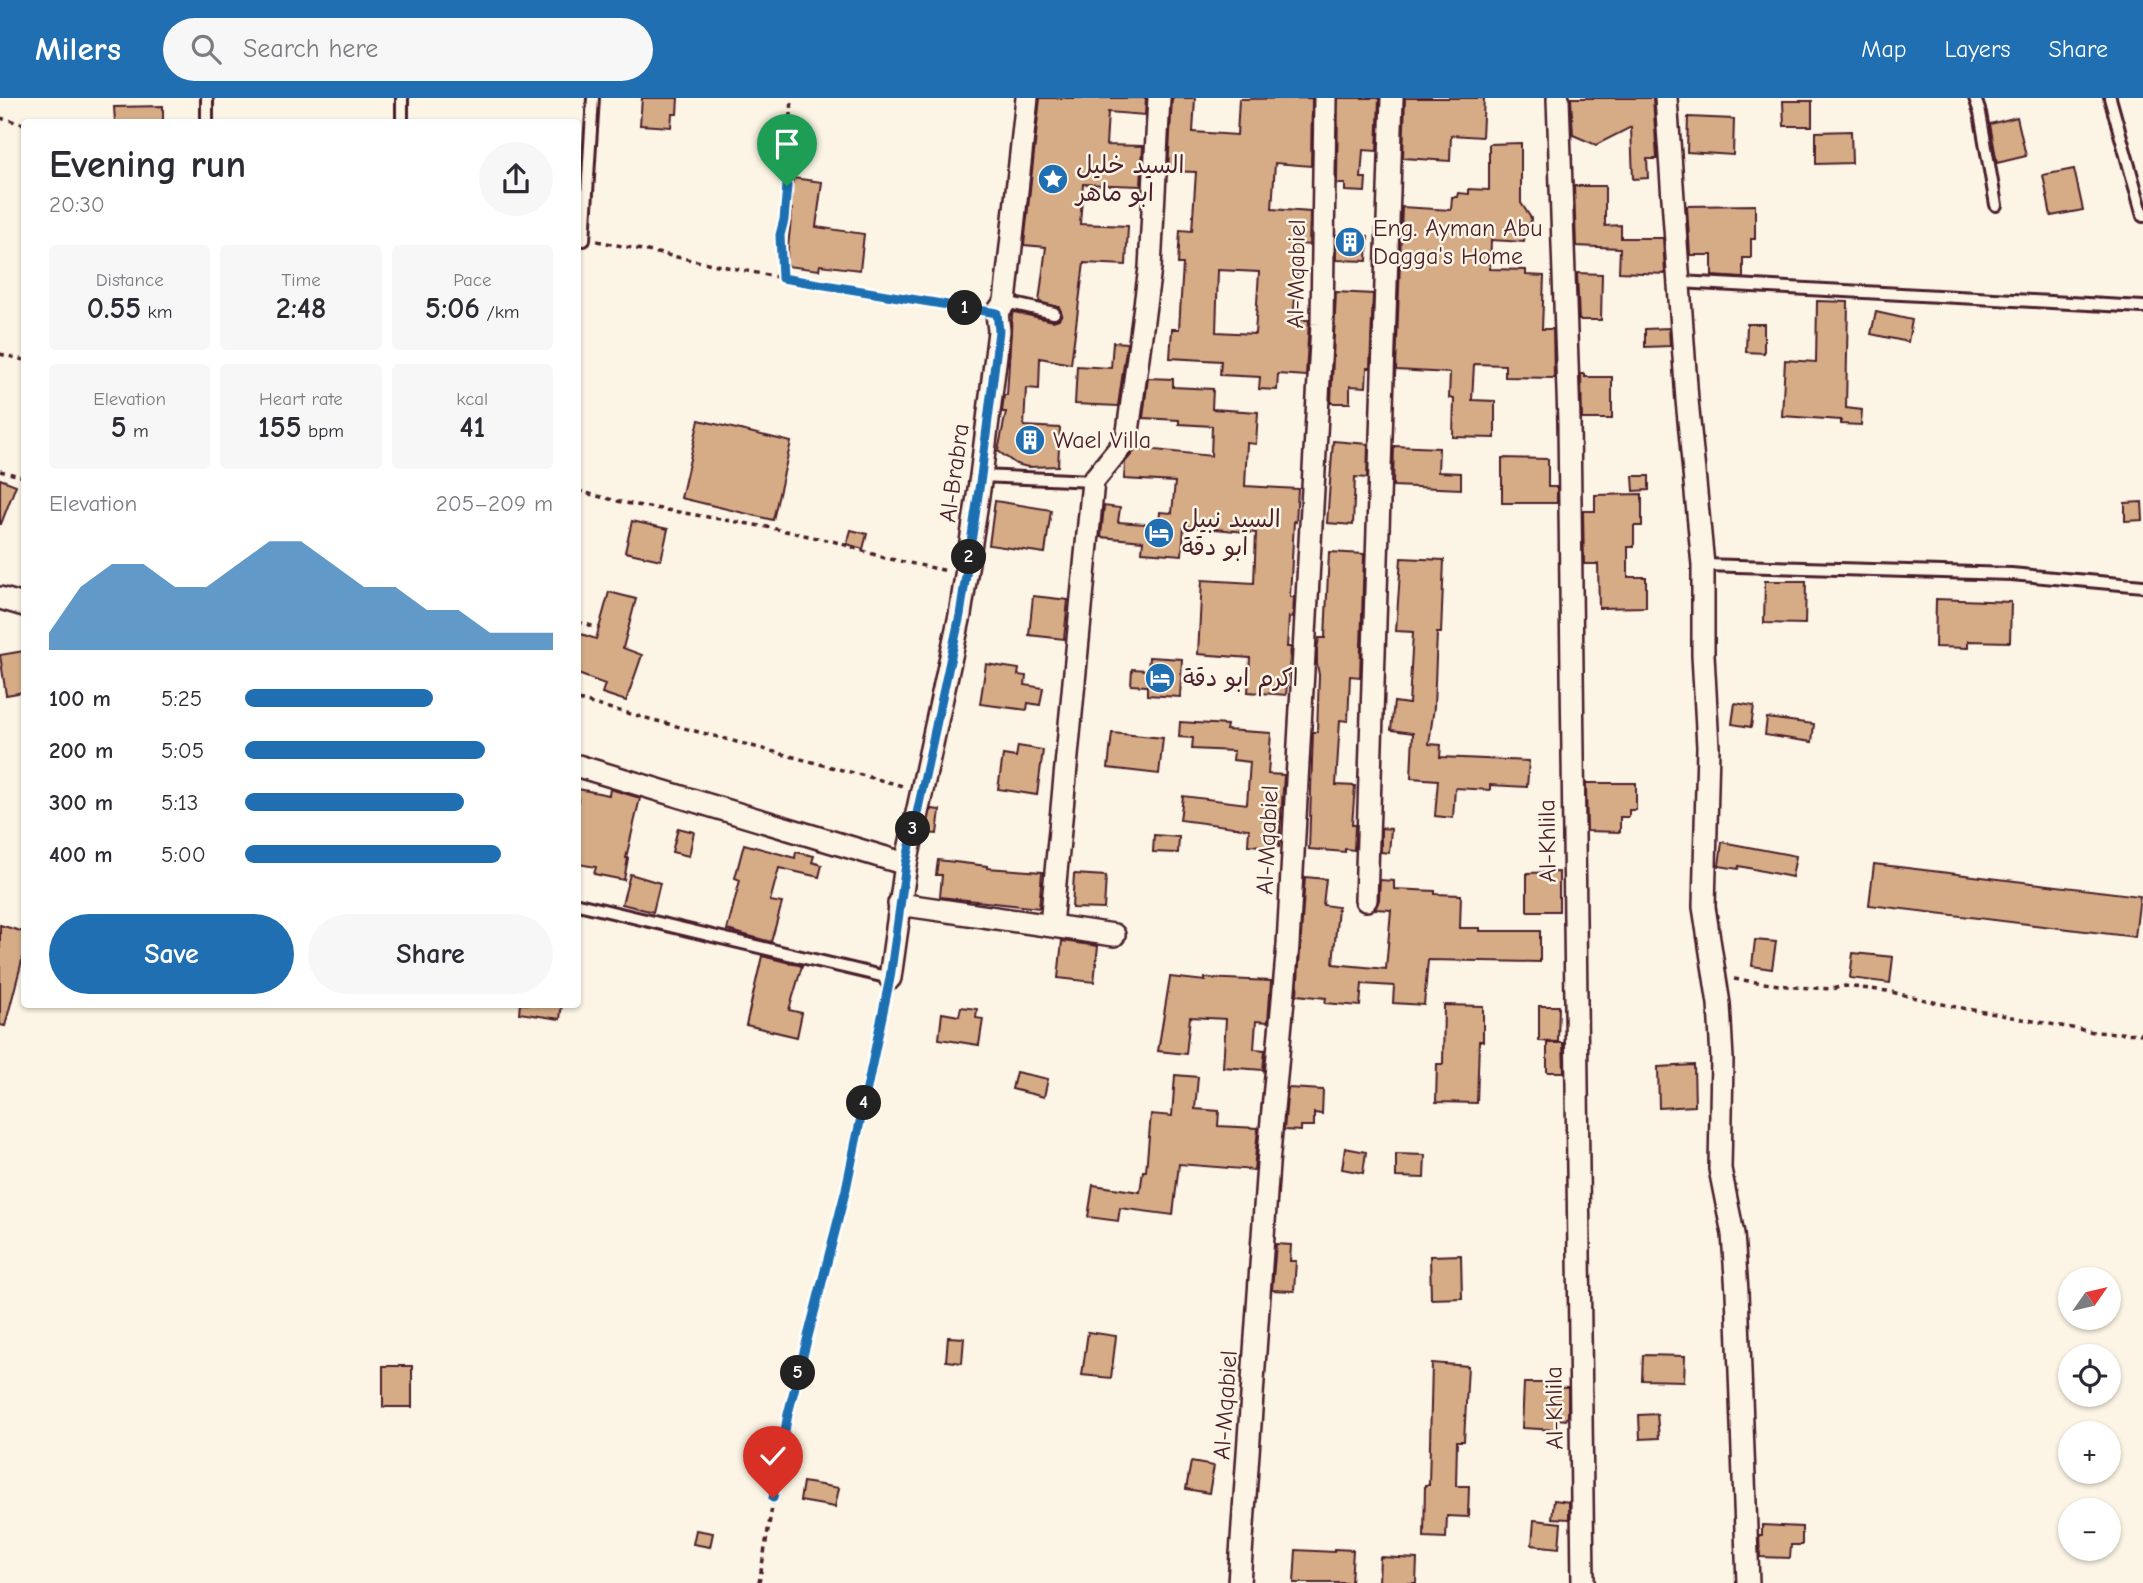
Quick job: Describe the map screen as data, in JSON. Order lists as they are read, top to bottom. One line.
{"streets":{"street":["Al-Mqabiel","Al-Brabra","Al-Khlila"]},"places":{"place":["السيد خليل ابو ماهر"],"building":["Eng. Ayman Abu Dagga's Home","Wael Villa"],"hotel":["السيد نبيل ابو دقة","اكرم ابو دقة"]},"north":"top right","page":{"header":"Milers","search":"Search here","nav":["Map","Layers","Share"],"heading":["Evening run","20:30"],"stats":[["Distance","0.55 km"],["Time","2:48"],["Pace","5:06 /km"],["Elevation","5 m"],["Heart rate","155 bpm"],["kcal","41"]],"pins":["1","2","3","4","5"],"chart":["Elevation","205–209 m"],"list":[{"name":"100 m","note":"5:25"},{"name":"200 m","note":"5:05"},{"name":"300 m","note":"5:13"},{"name":"400 m","note":"5:00"}],"buttons":["Save","Share"],"map_buttons":["+","−"]}}
